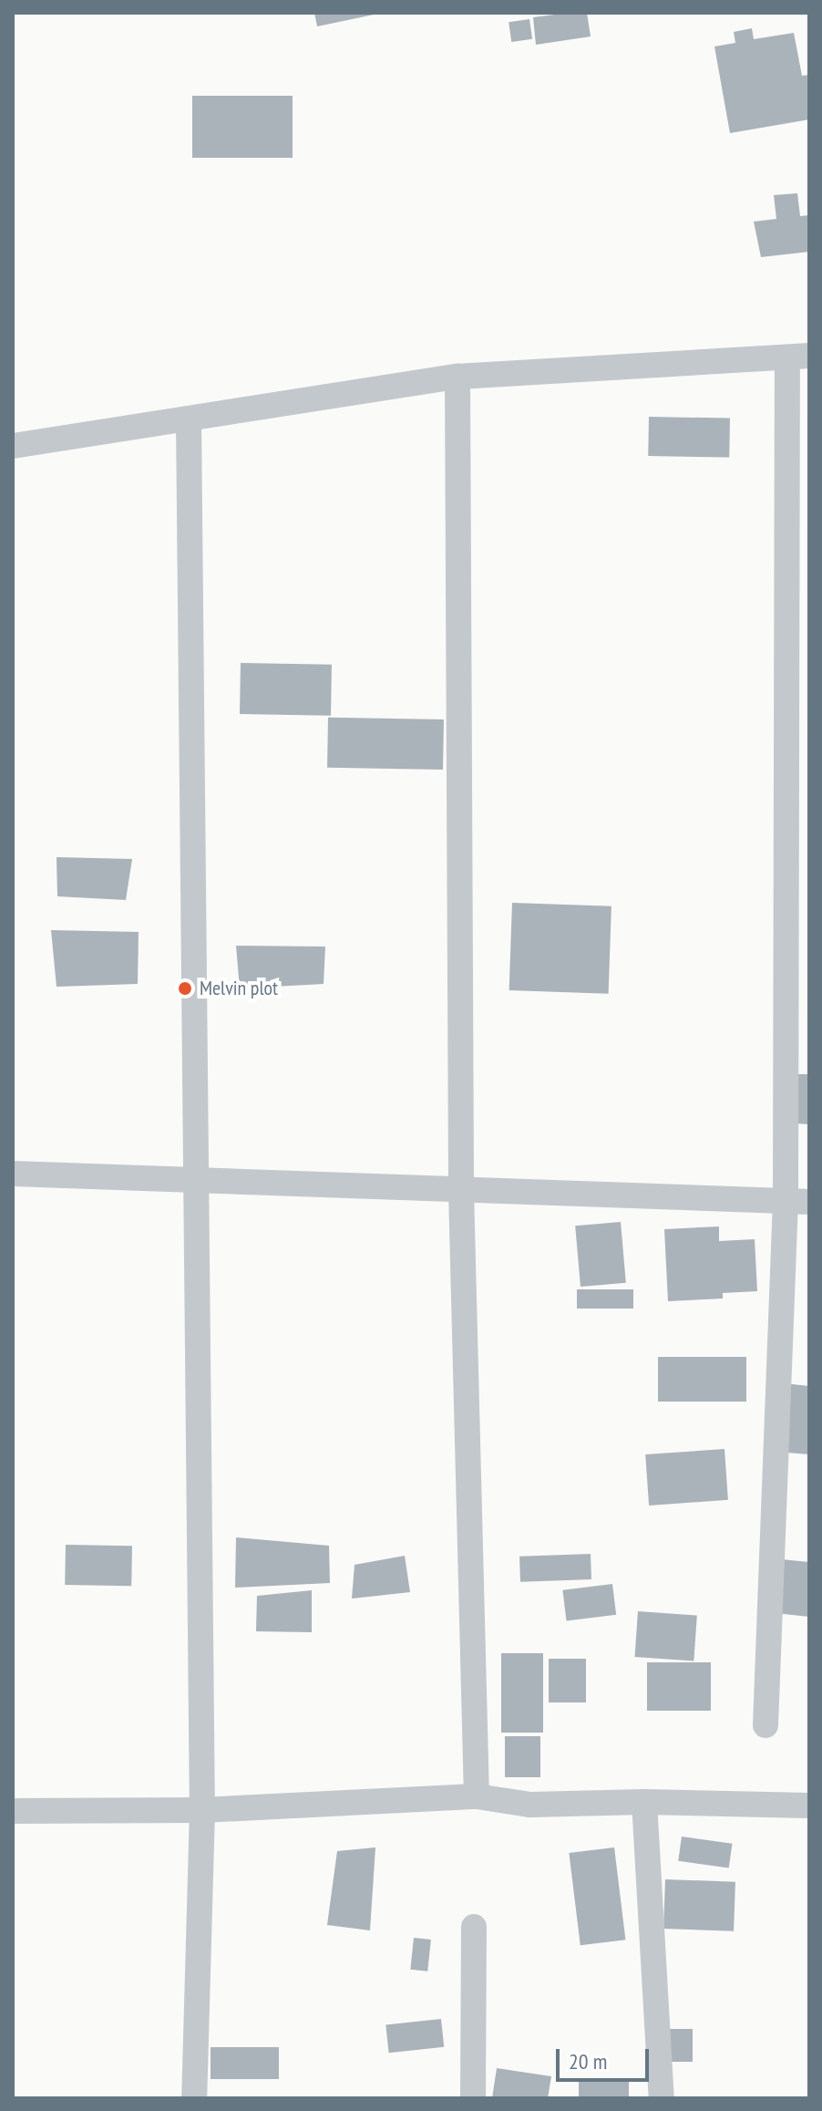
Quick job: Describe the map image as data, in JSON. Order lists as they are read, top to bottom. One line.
{"places":["Melvin plot"],"scale_bar":"20 m"}
